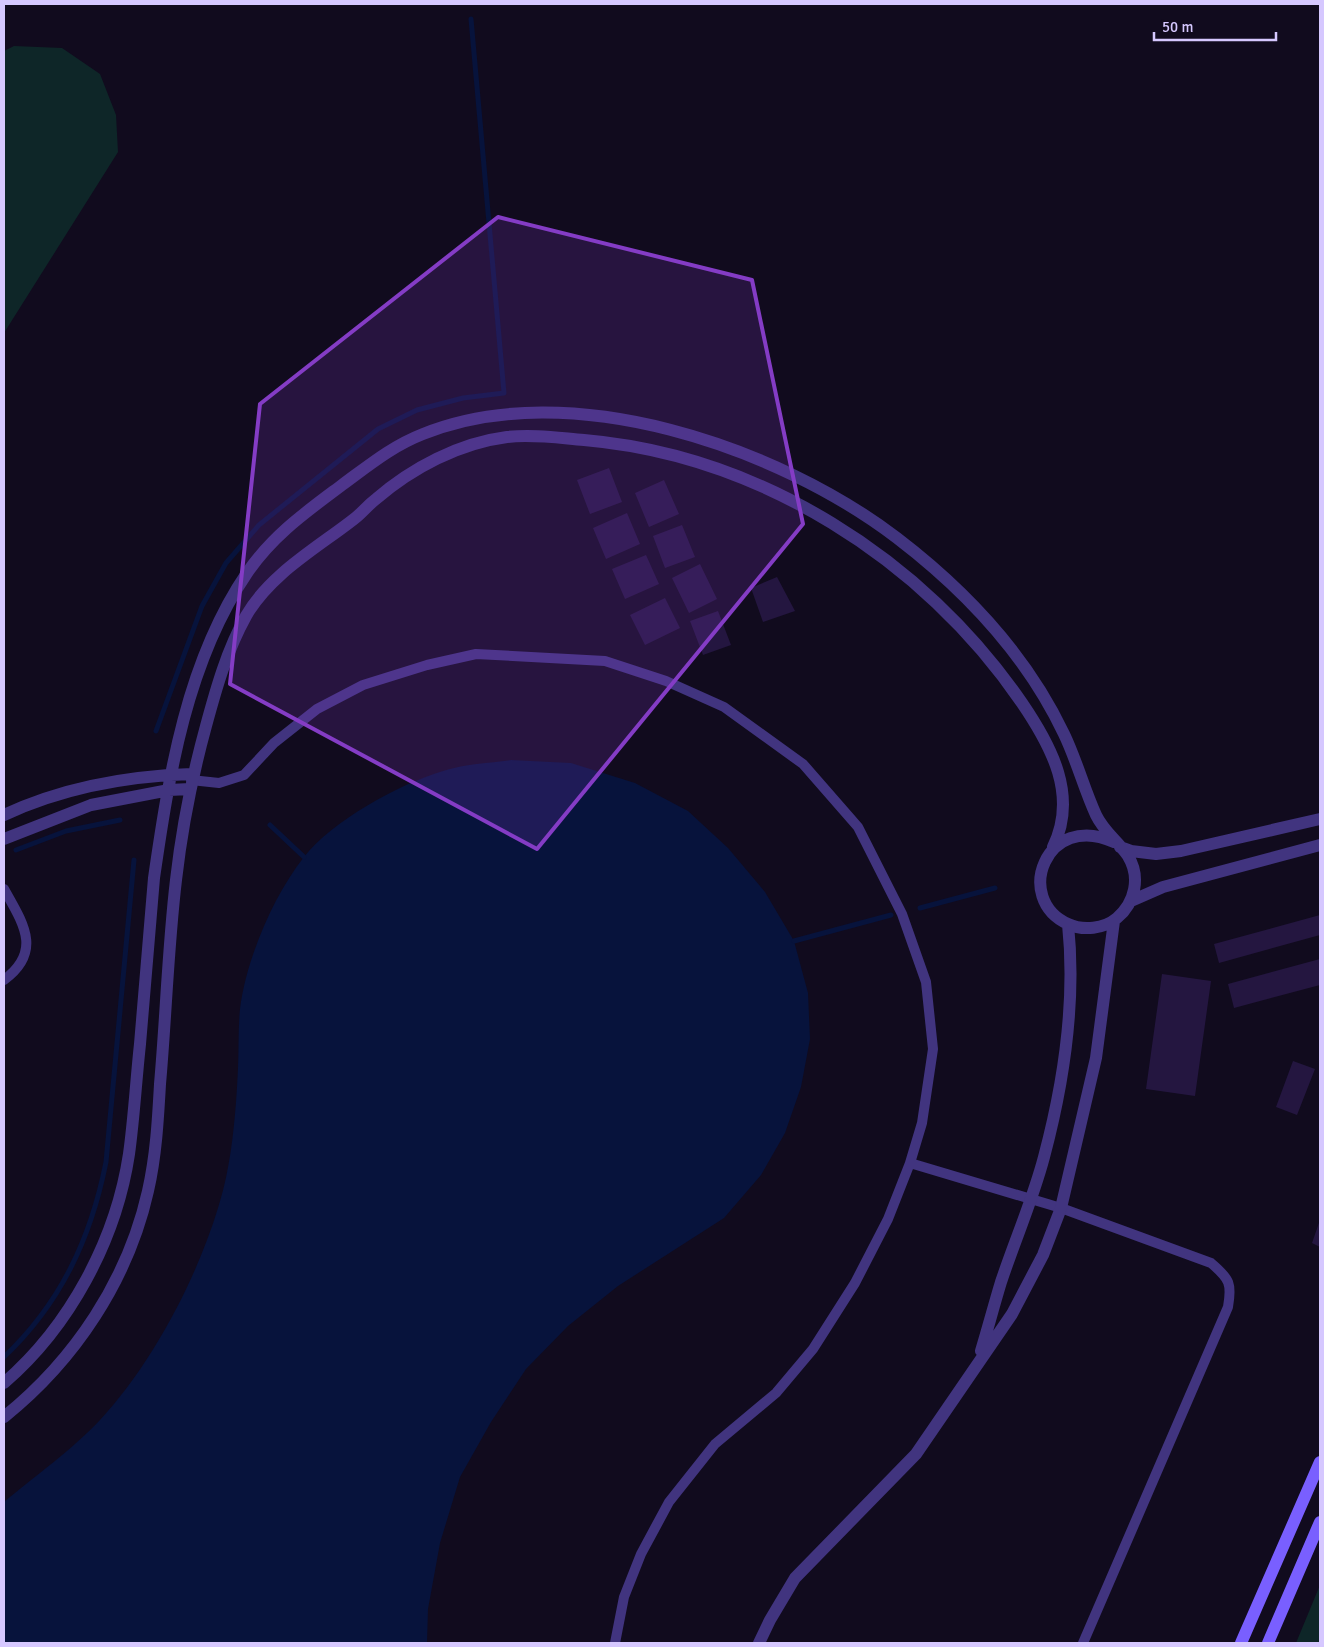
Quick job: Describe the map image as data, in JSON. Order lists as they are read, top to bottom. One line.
{"scale_bar":"50 m"}
